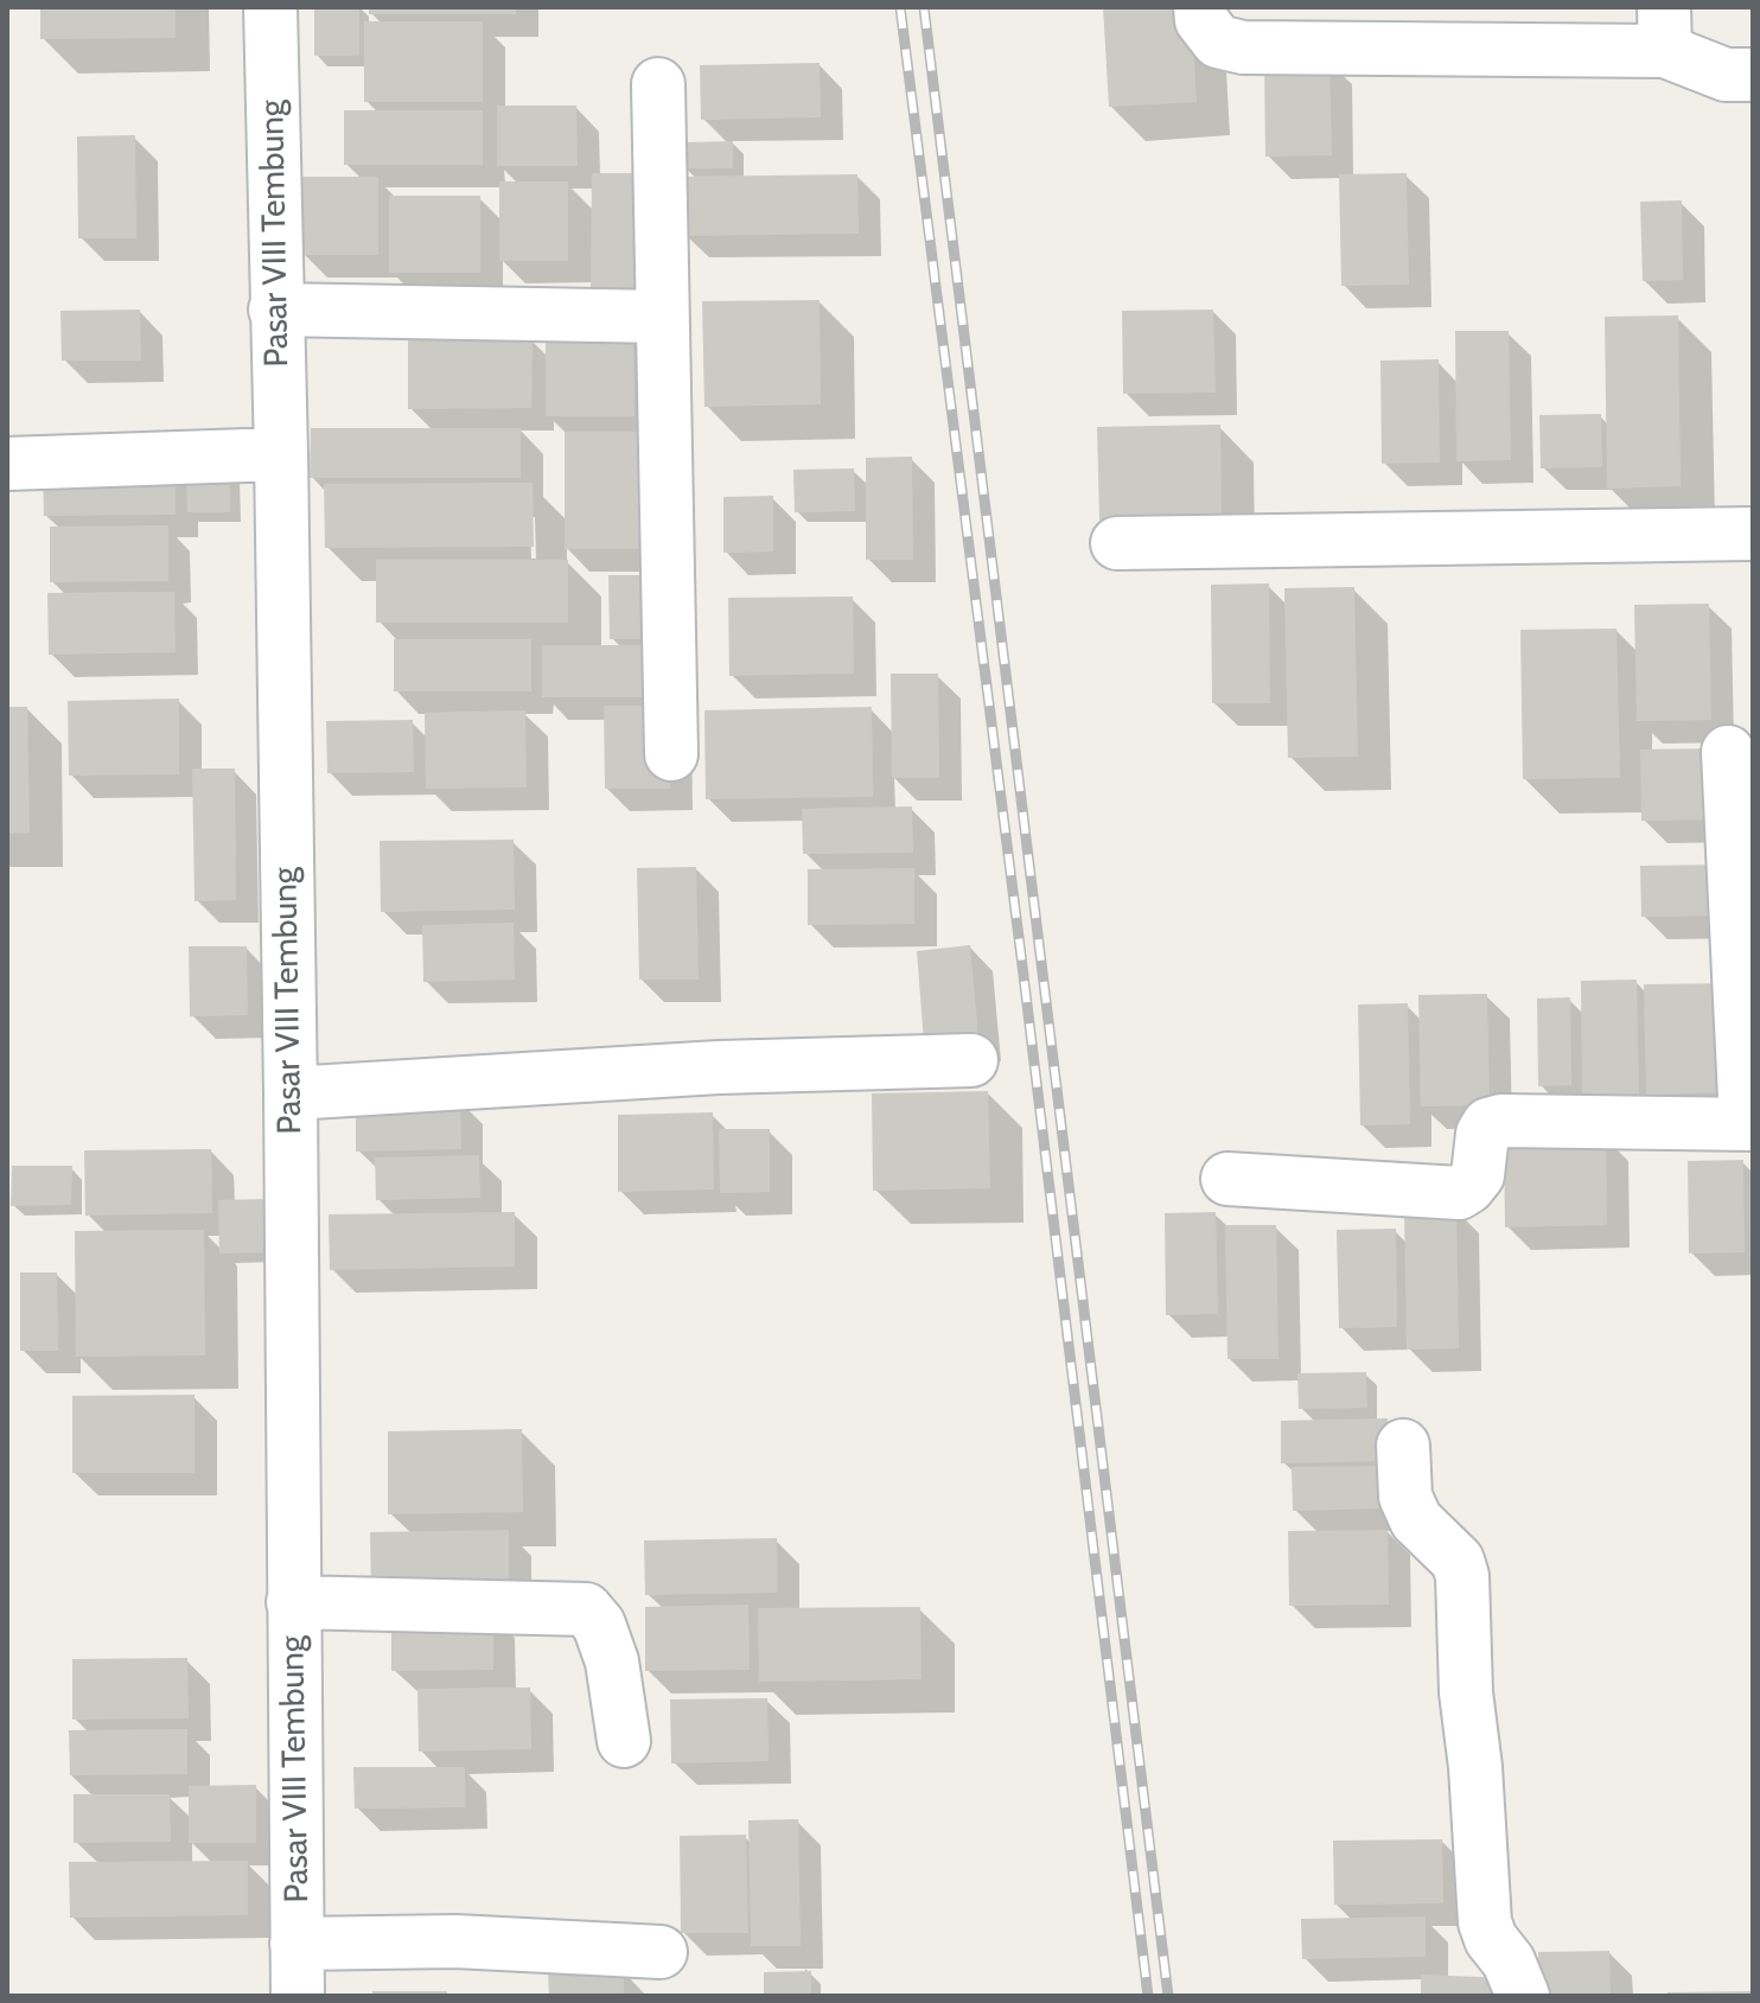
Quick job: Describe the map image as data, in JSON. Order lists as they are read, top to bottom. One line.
{"streets":{"street":["Pasar VIII Tembung"]}}
